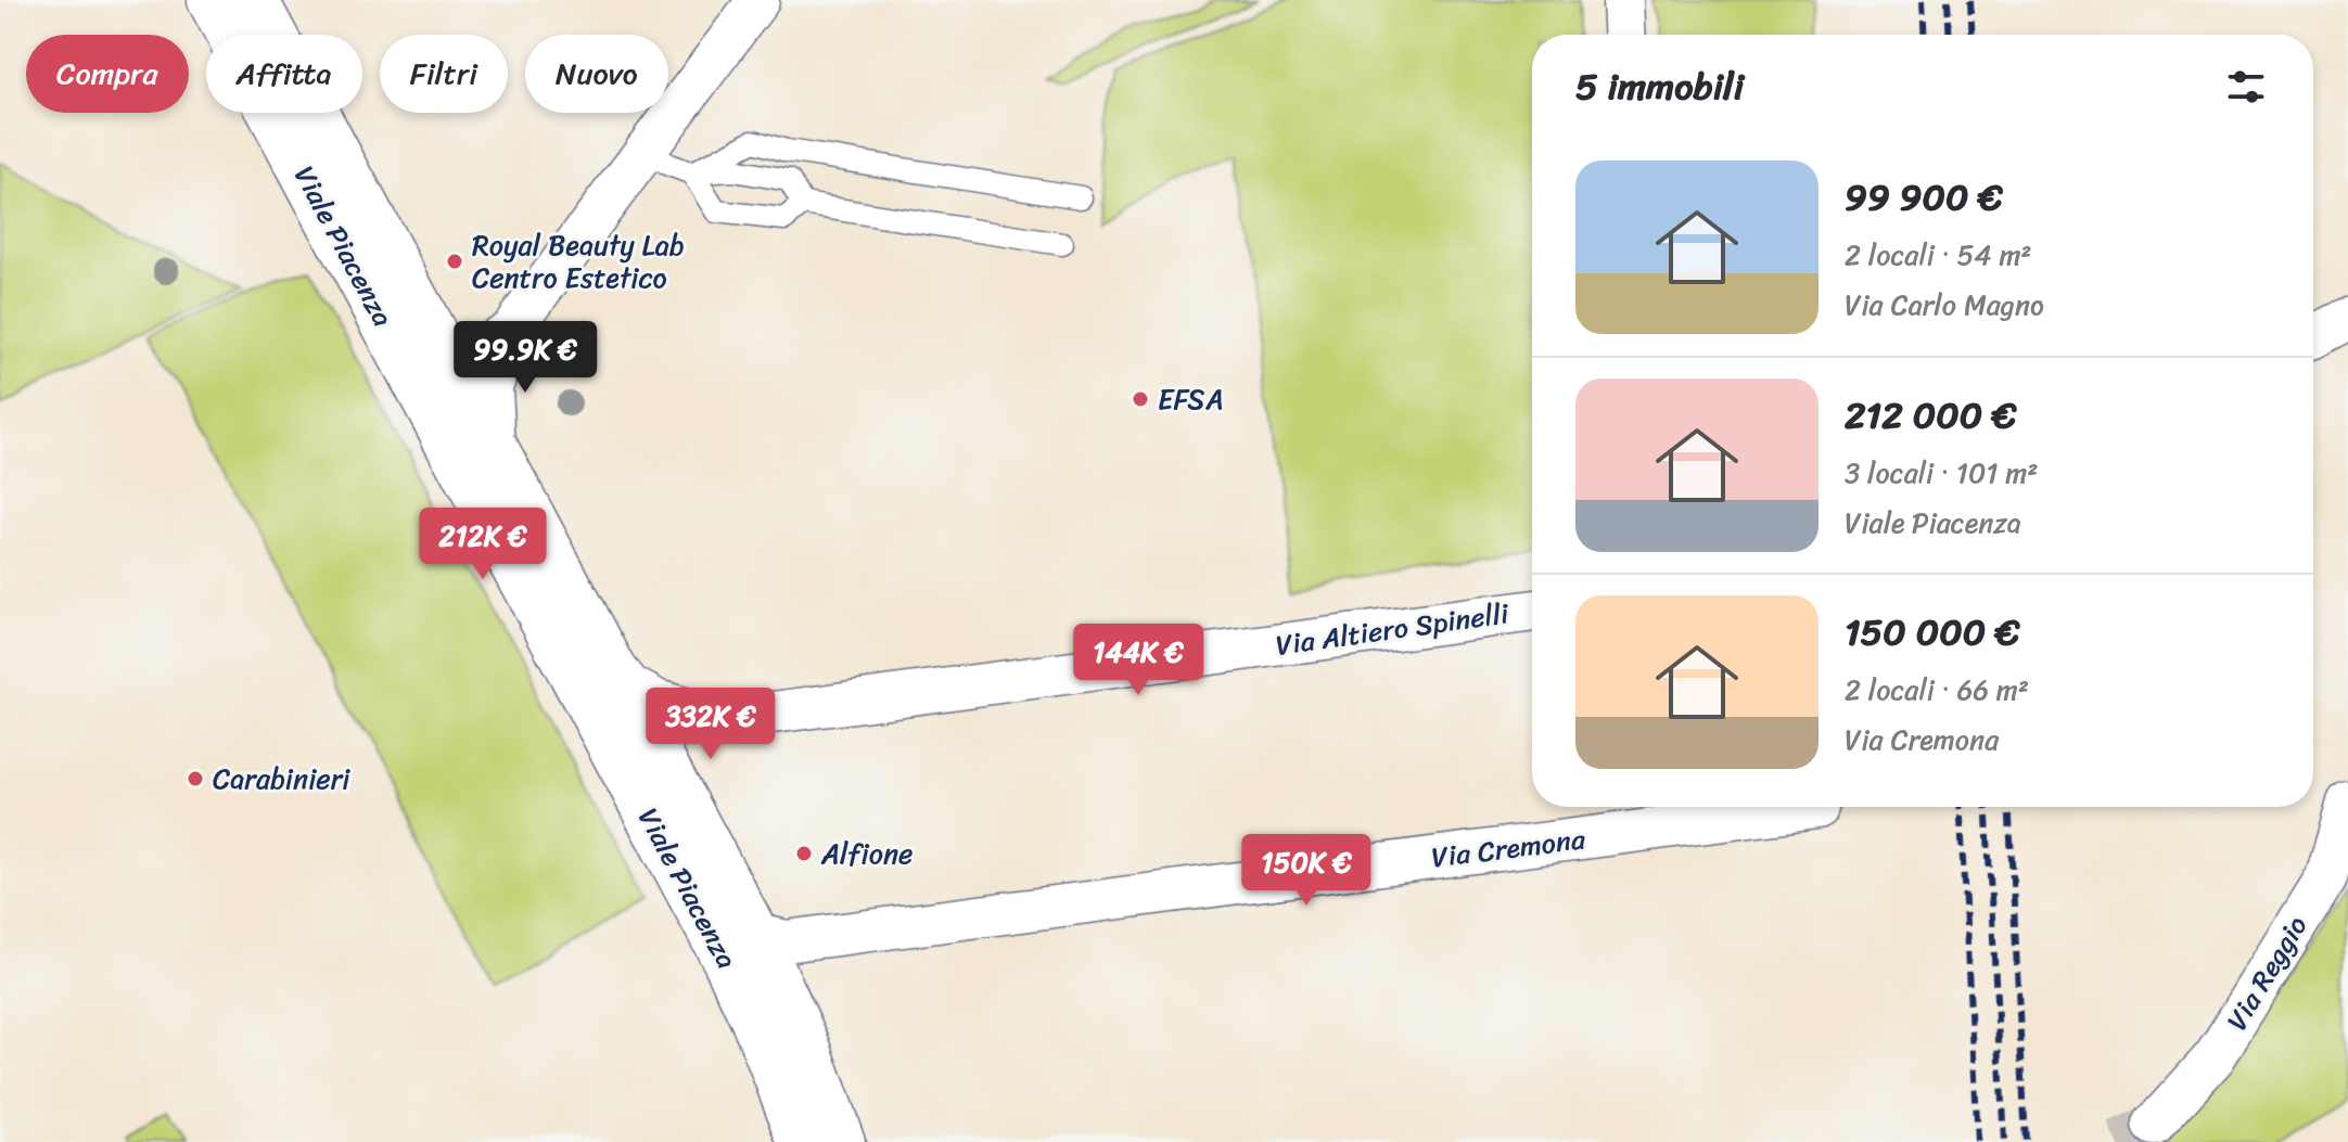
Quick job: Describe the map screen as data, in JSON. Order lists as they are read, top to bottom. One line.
{"streets":{"main road":["Viale Piacenza"],"street":["Via Altiero Spinelli","Via Cremona","Via Reggio"]},"crossings":[["Viale Piacenza","Via Altiero Spinelli"],["Viale Piacenza","Via Cremona"]],"places":["Royal Beauty Lab Centro Estetico","EFSA","Carabinieri","Alfione"],"page":{"chip":["Compra","Affitta","Filtri","Nuovo"],"heading":"5 immobili","list":[{"name":"99 900 €","note":"2 locali · 54 m² · Via Carlo Magno"},{"name":"212 000 €","note":"3 locali · 101 m² · Viale Piacenza"},{"name":"150 000 €","note":"2 locali · 66 m² · Via Cremona"}],"price":["99.9K €","212K €","144K €","332K €","150K €"]}}
